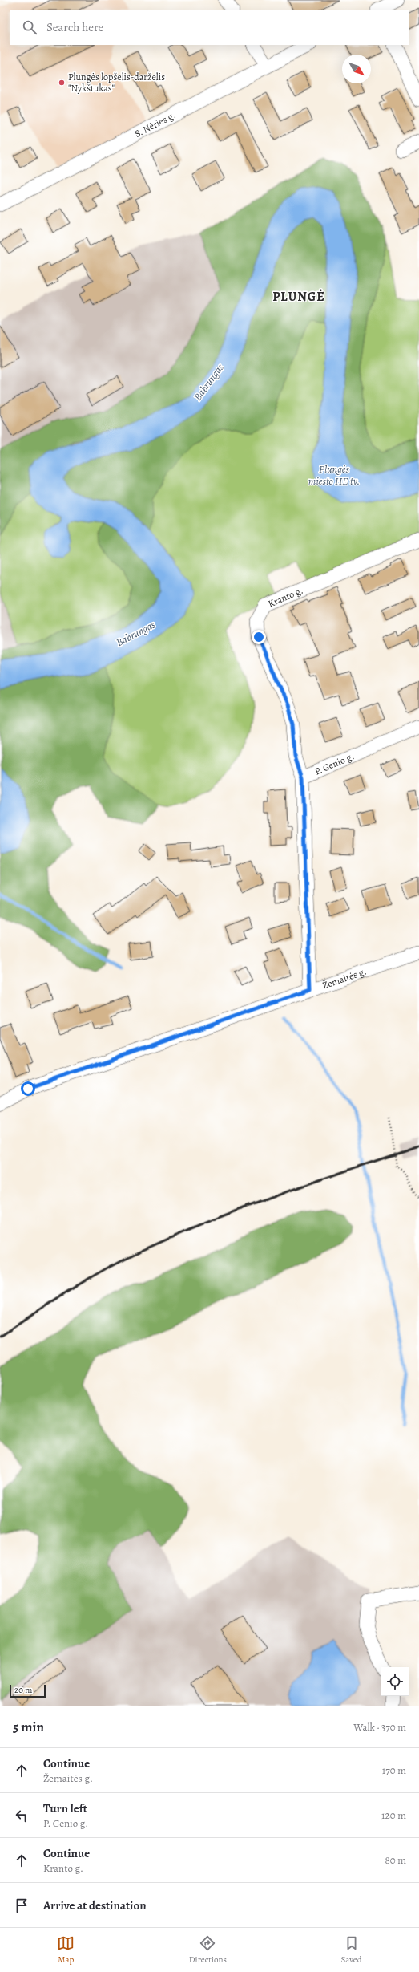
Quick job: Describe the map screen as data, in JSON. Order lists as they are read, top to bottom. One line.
{"streets":{"street":["S. Nėries g.","Kranto g.","P. Genio g.","Žemaitės g."]},"crossings":[["Kranto g.","P. Genio g."],["P. Genio g.","Žemaitės g."]],"districts":["PLUNGĖ"],"water":["Babrungas","Plungės miesto HE tv."],"places":["Plungės lopšelis-darželis \"Nykštukas\""],"scale_bar":"20 m","north":"bottom right","page":{"search":"Search here","scale":"20 m","heading":["5 min","Walk · 370 m"],"list":[["Continue","Žemaitės g.","170 m"],["Turn left","P. Genio g.","120 m"],["Continue","Kranto g.","80 m"],"Arrive at destination"],"nav":["Map","Directions","Saved"]}}
